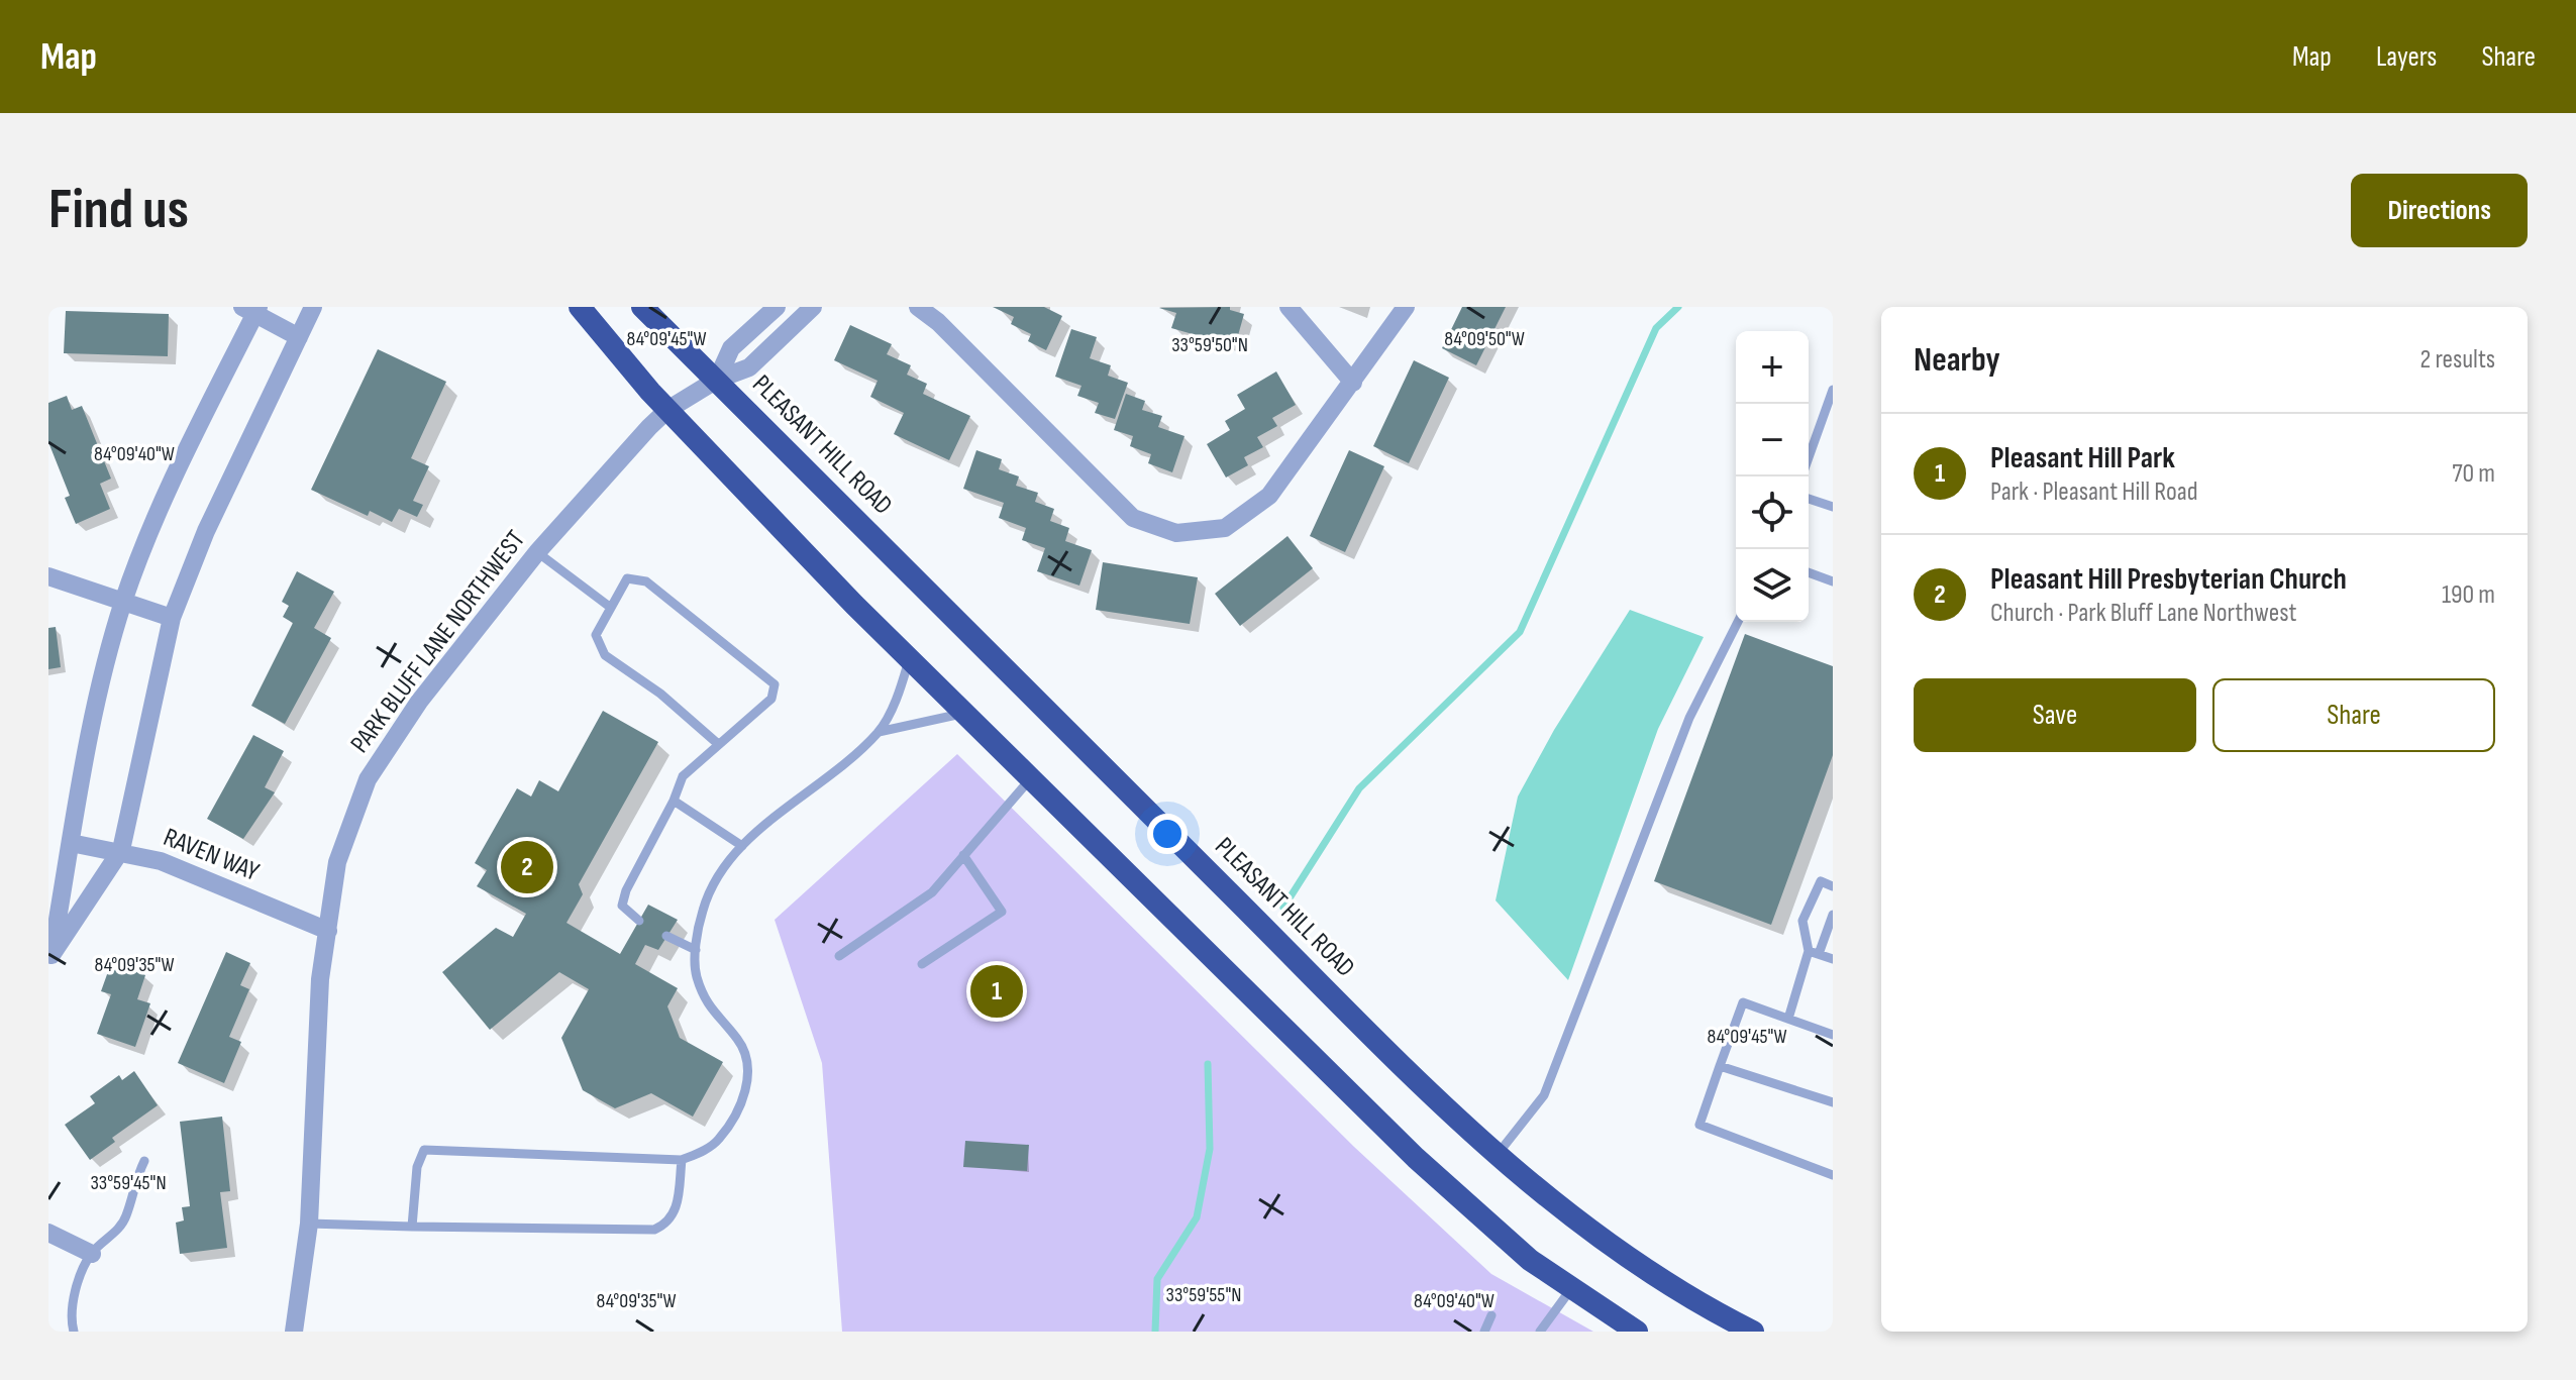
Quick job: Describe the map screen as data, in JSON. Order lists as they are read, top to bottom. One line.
{"streets":{"highway":["PLEASANT HILL ROAD"],"street":["PARK BLUFF LANE NORTHWEST","RAVEN WAY"]},"crossings":[["PLEASANT HILL ROAD","PARK BLUFF LANE NORTHWEST"],["PARK BLUFF LANE NORTHWEST","RAVEN WAY"]],"page":{"header":"Map","nav":["Map","Layers","Share"],"buttons":["Directions",["Save","Share"]],"title":"Find us","heading":["Nearby","2 results"],"map_buttons":["+","−"],"list":[{"mark":"1","name":"Pleasant Hill Park","note":"Park · Pleasant Hill Road","value":"70 m"},{"mark":"2","name":"Pleasant Hill Presbyterian Church","note":"Church · Park Bluff Lane Northwest","value":"190 m"}],"pins":["2","1"]},"coordinates":["84°09'45\"W","84°09'50\"W","33°59'50\"N","84°09'40\"W","84°09'35\"W","33°59'45\"N","33°59'55\"N"]}
